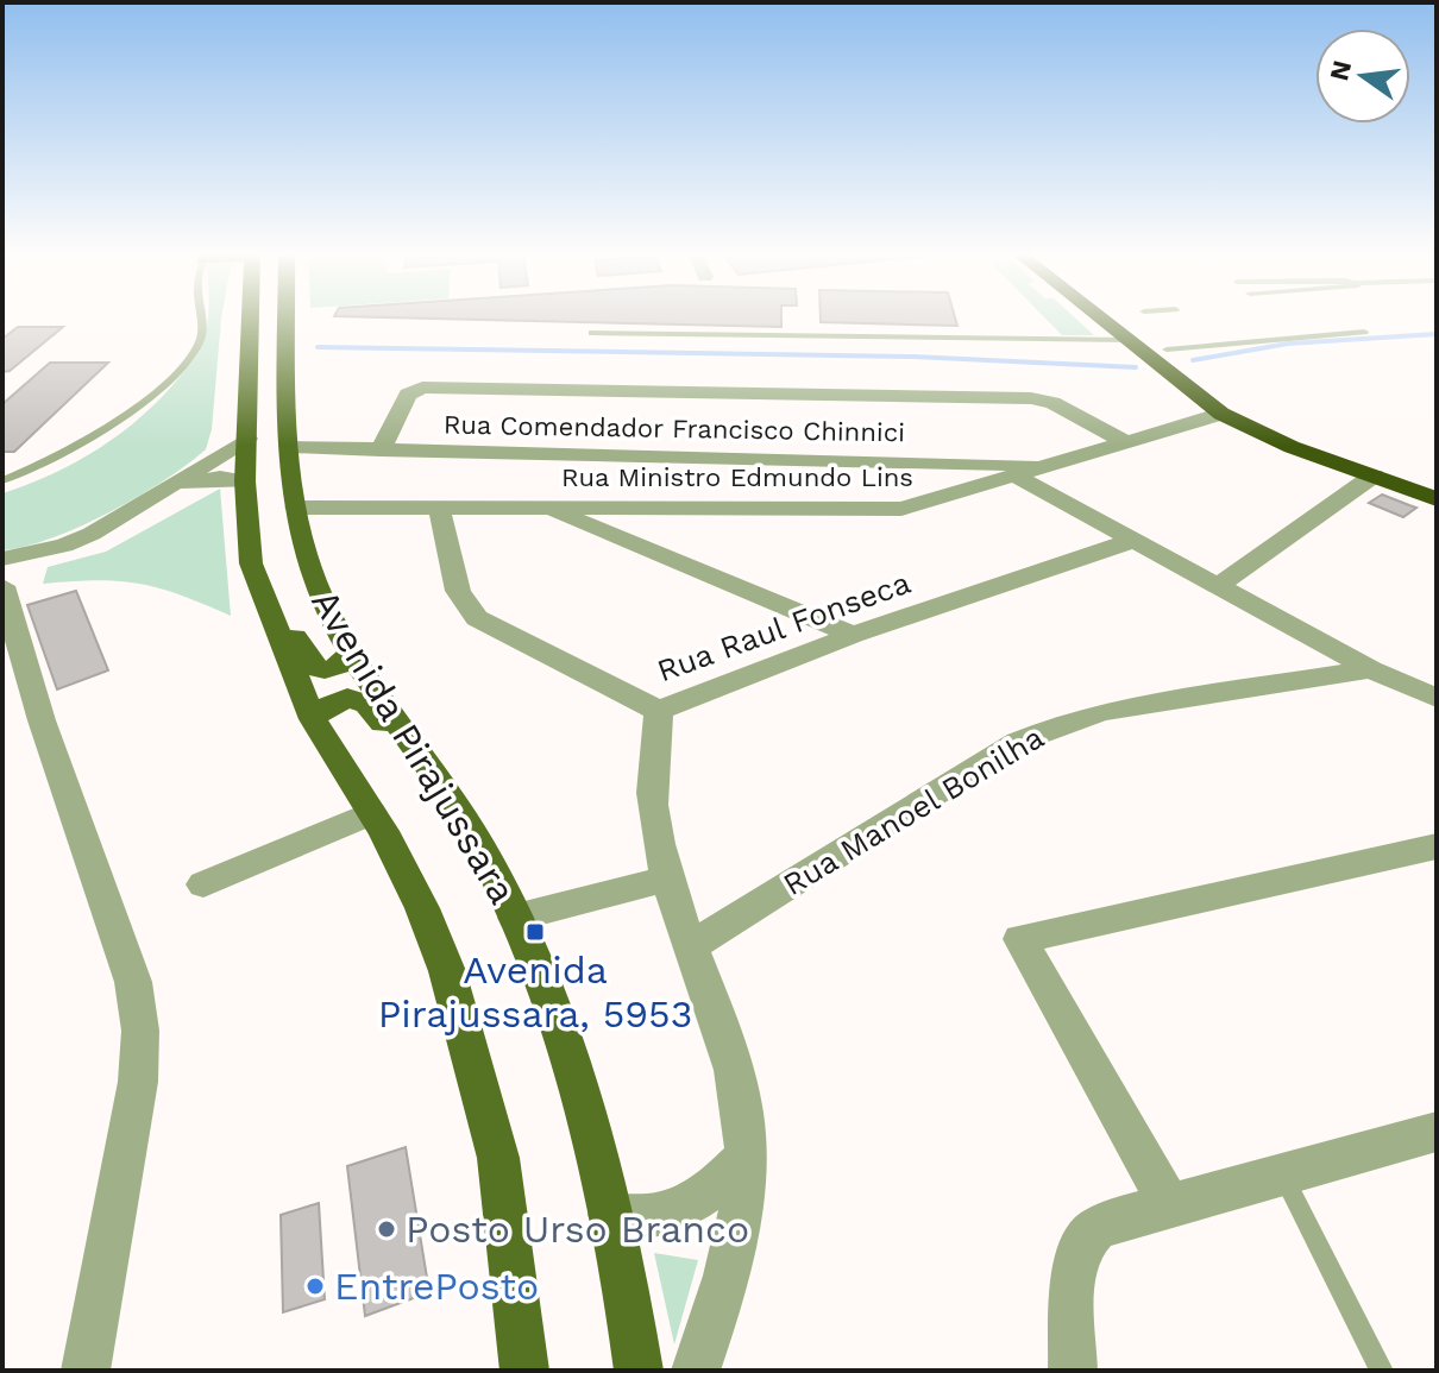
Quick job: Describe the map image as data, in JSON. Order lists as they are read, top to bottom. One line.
{"streets":{"main road":["Avenida Pirajussara"],"street":["Rua Comendador Francisco Chinnici","Rua Ministro Edmundo Lins","Rua Raul Fonseca","Rua Manoel Bonilha"]},"crossings":[["Rua Comendador Francisco Chinnici","Rua Ministro Edmundo Lins"],["Rua Comendador Francisco Chinnici","Avenida Pirajussara"],["Rua Ministro Edmundo Lins","Rua Raul Fonseca"],["Rua Ministro Edmundo Lins","Avenida Pirajussara"]],"places":{"transit":["Avenida Pirajussara, 5953"],"other":["Posto Urso Branco","EntrePosto"]},"north":"left"}
